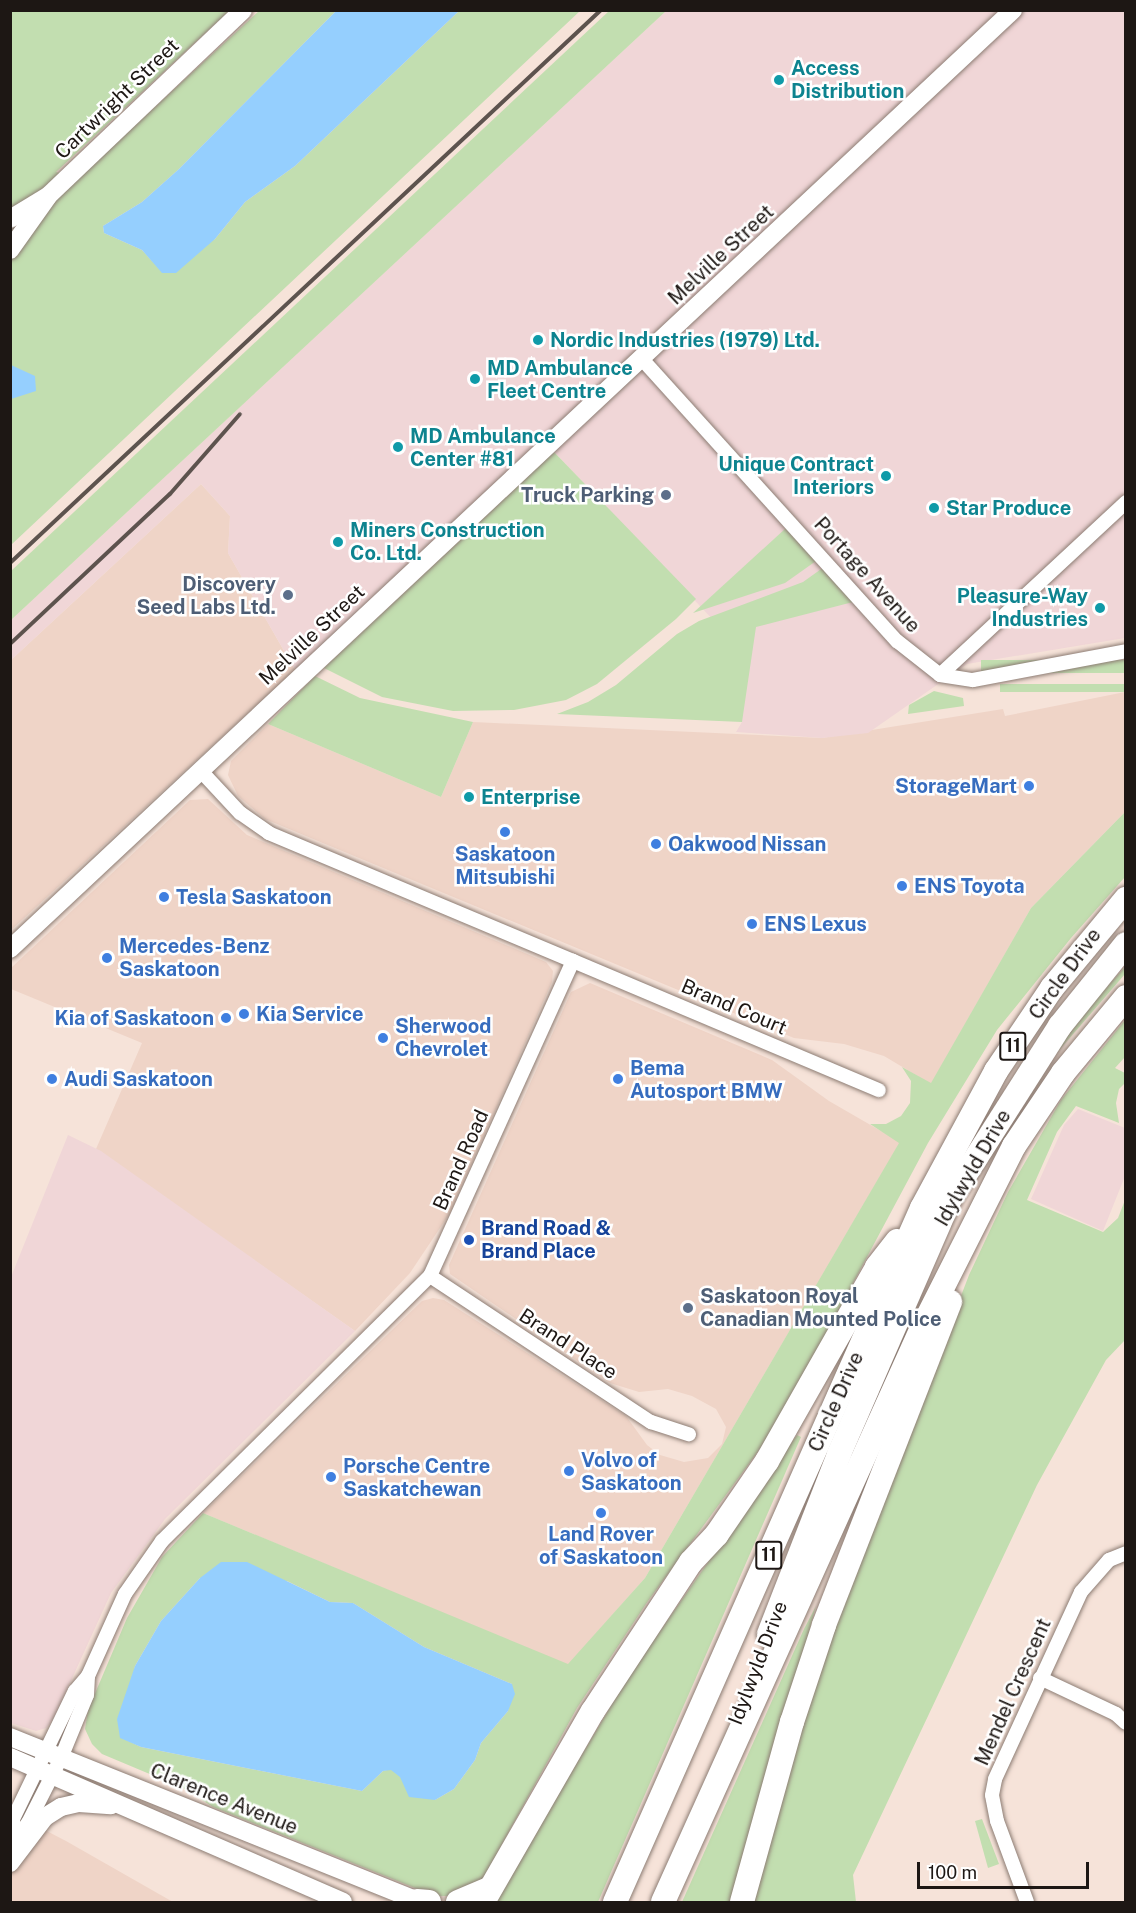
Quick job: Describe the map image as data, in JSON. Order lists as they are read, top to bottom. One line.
{"streets":{"highway":["Circle Drive","11","Idylwyld Drive"],"street":["Cartwright Street","Melville Street","Portage Avenue","Brand Court","Brand Road","Brand Place","Mendel Crescent","Clarence Avenue"]},"crossings":[["Melville Street","Portage Avenue"],["Brand Court","Brand Road"],["11","Idylwyld Drive"],["Brand Road","Brand Place"],["Brand Road","Clarence Avenue"]],"places":["Access Distribution","Nordic Industries (1979) Ltd.","MD Ambulance Fleet Centre","MD Ambulance Center #81","Unique Contract Interiors","Truck Parking","Star Produce","Miners Construction Co. Ltd.","Discovery Seed Labs Ltd.","Pleasure-Way Industries","StorageMart","Enterprise","Saskatoon Mitsubishi","Oakwood Nissan","ENS Toyota","Tesla Saskatoon","ENS Lexus","Mercedes-Benz Saskatoon","Kia Service","Kia of Saskatoon","Sherwood Chevrolet","Audi Saskatoon","Bema Autosport BMW","Brand Road & Brand Place","Saskatoon Royal Canadian Mounted Police","Volvo of Saskatoon","Porsche Centre Saskatchewan","Land Rover of Saskatoon"],"scale_bar":"100 m"}
